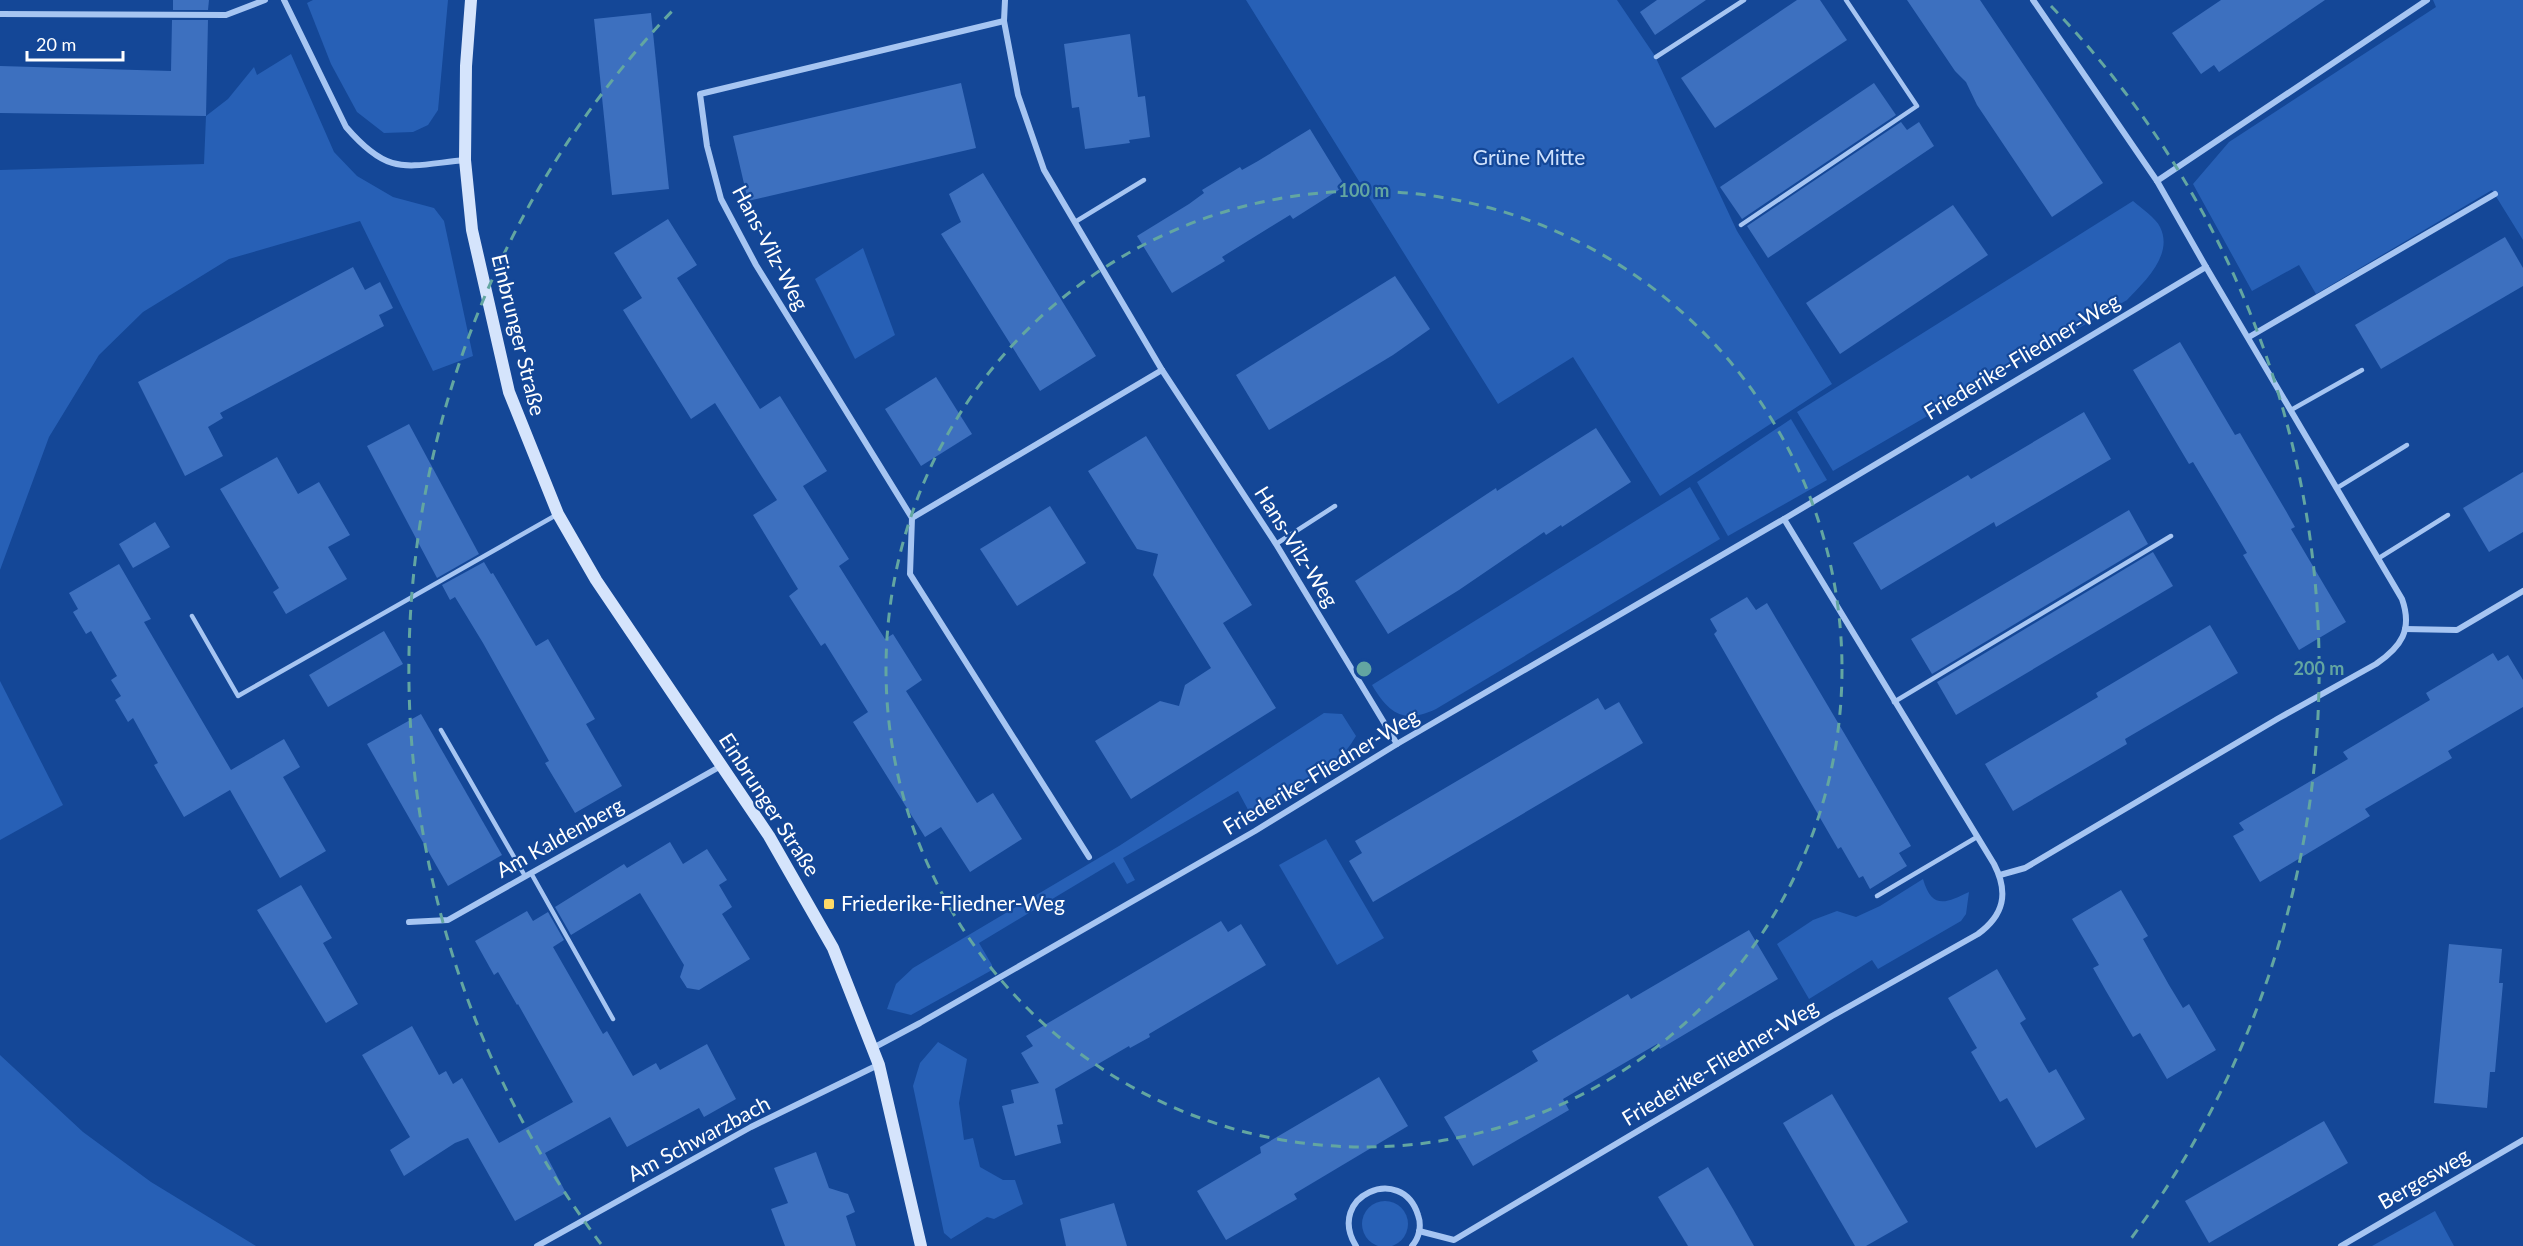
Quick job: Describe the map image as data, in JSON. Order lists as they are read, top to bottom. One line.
{"streets":{"street":["Hans-Vilz-Weg","Einbrunger Straße","Friederike-Fliedner-Weg","Am Kaldenberg","Am Schwarzbach","Bergesweg"]},"crossings":[["Hans-Vilz-Weg","Friederike-Fliedner-Weg"],["Einbrunger Straße","Friederike-Fliedner-Weg"],["Einbrunger Straße","Am Kaldenberg"],["Einbrunger Straße","Am Schwarzbach"]],"parks":["Grüne Mitte"],"places":{"transit":["Friederike-Fliedner-Weg"]},"scale_bar":"20 m","rings":["100 m","200 m"]}
